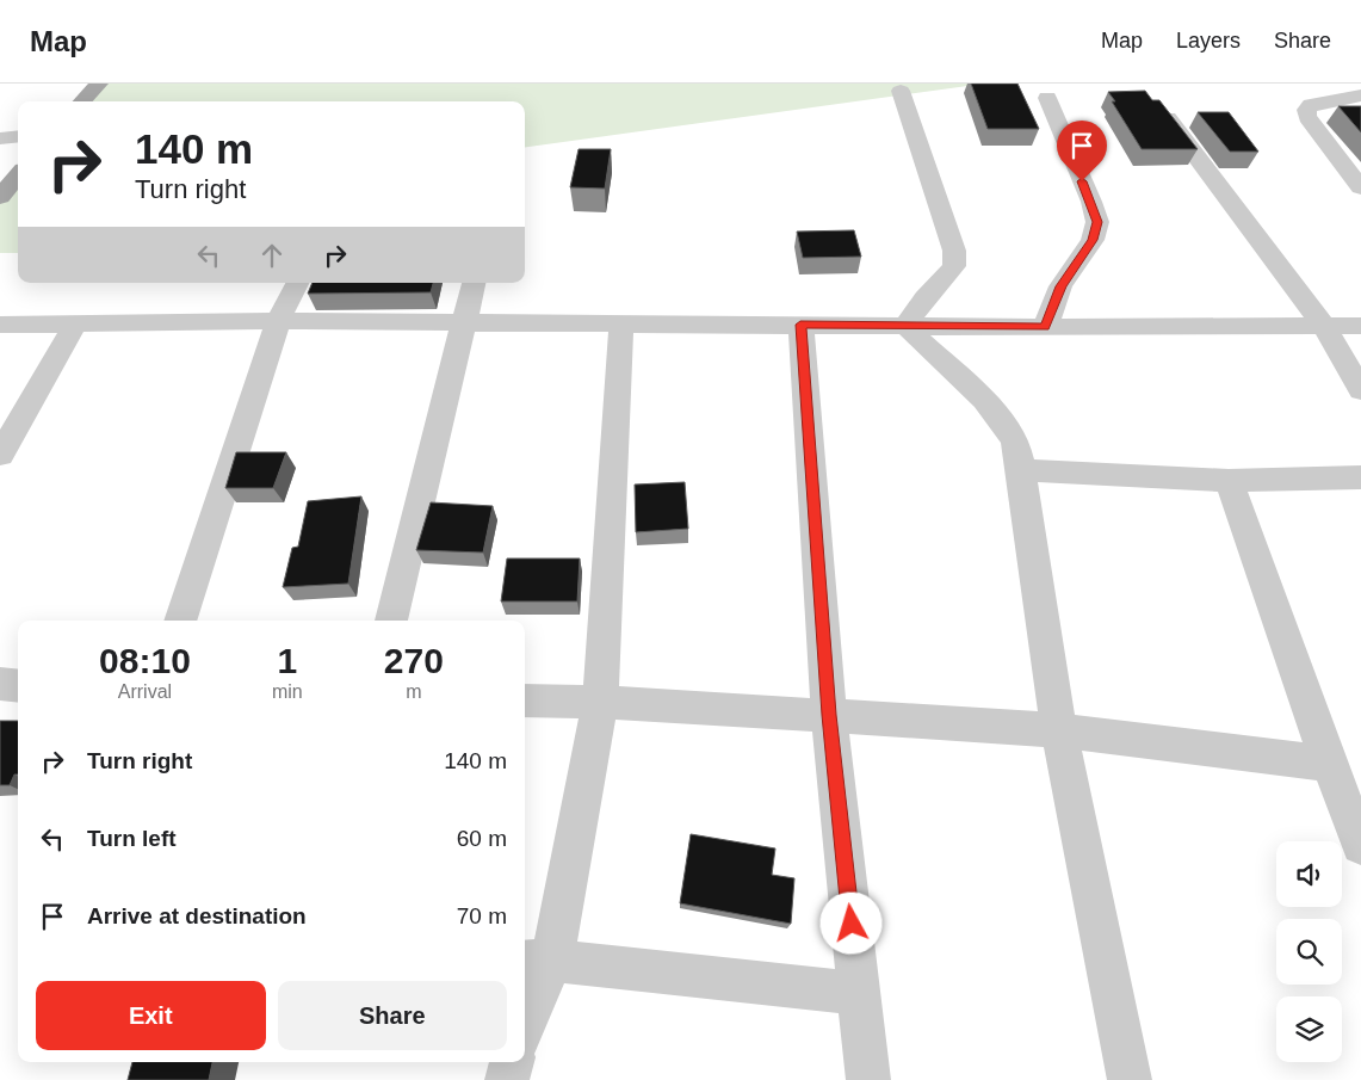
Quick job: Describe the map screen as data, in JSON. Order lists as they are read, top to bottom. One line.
{"page":{"header":"Map","nav":["Map","Layers","Share"],"turn":["140 m","Turn right"],"eta":["08:10","Arrival","1","min","270","m"],"list":[{"name":"Turn right","value":"140 m"},{"name":"Turn left","value":"60 m"},{"name":"Arrive at destination","value":"70 m"}],"buttons":["Exit","Share"]}}
